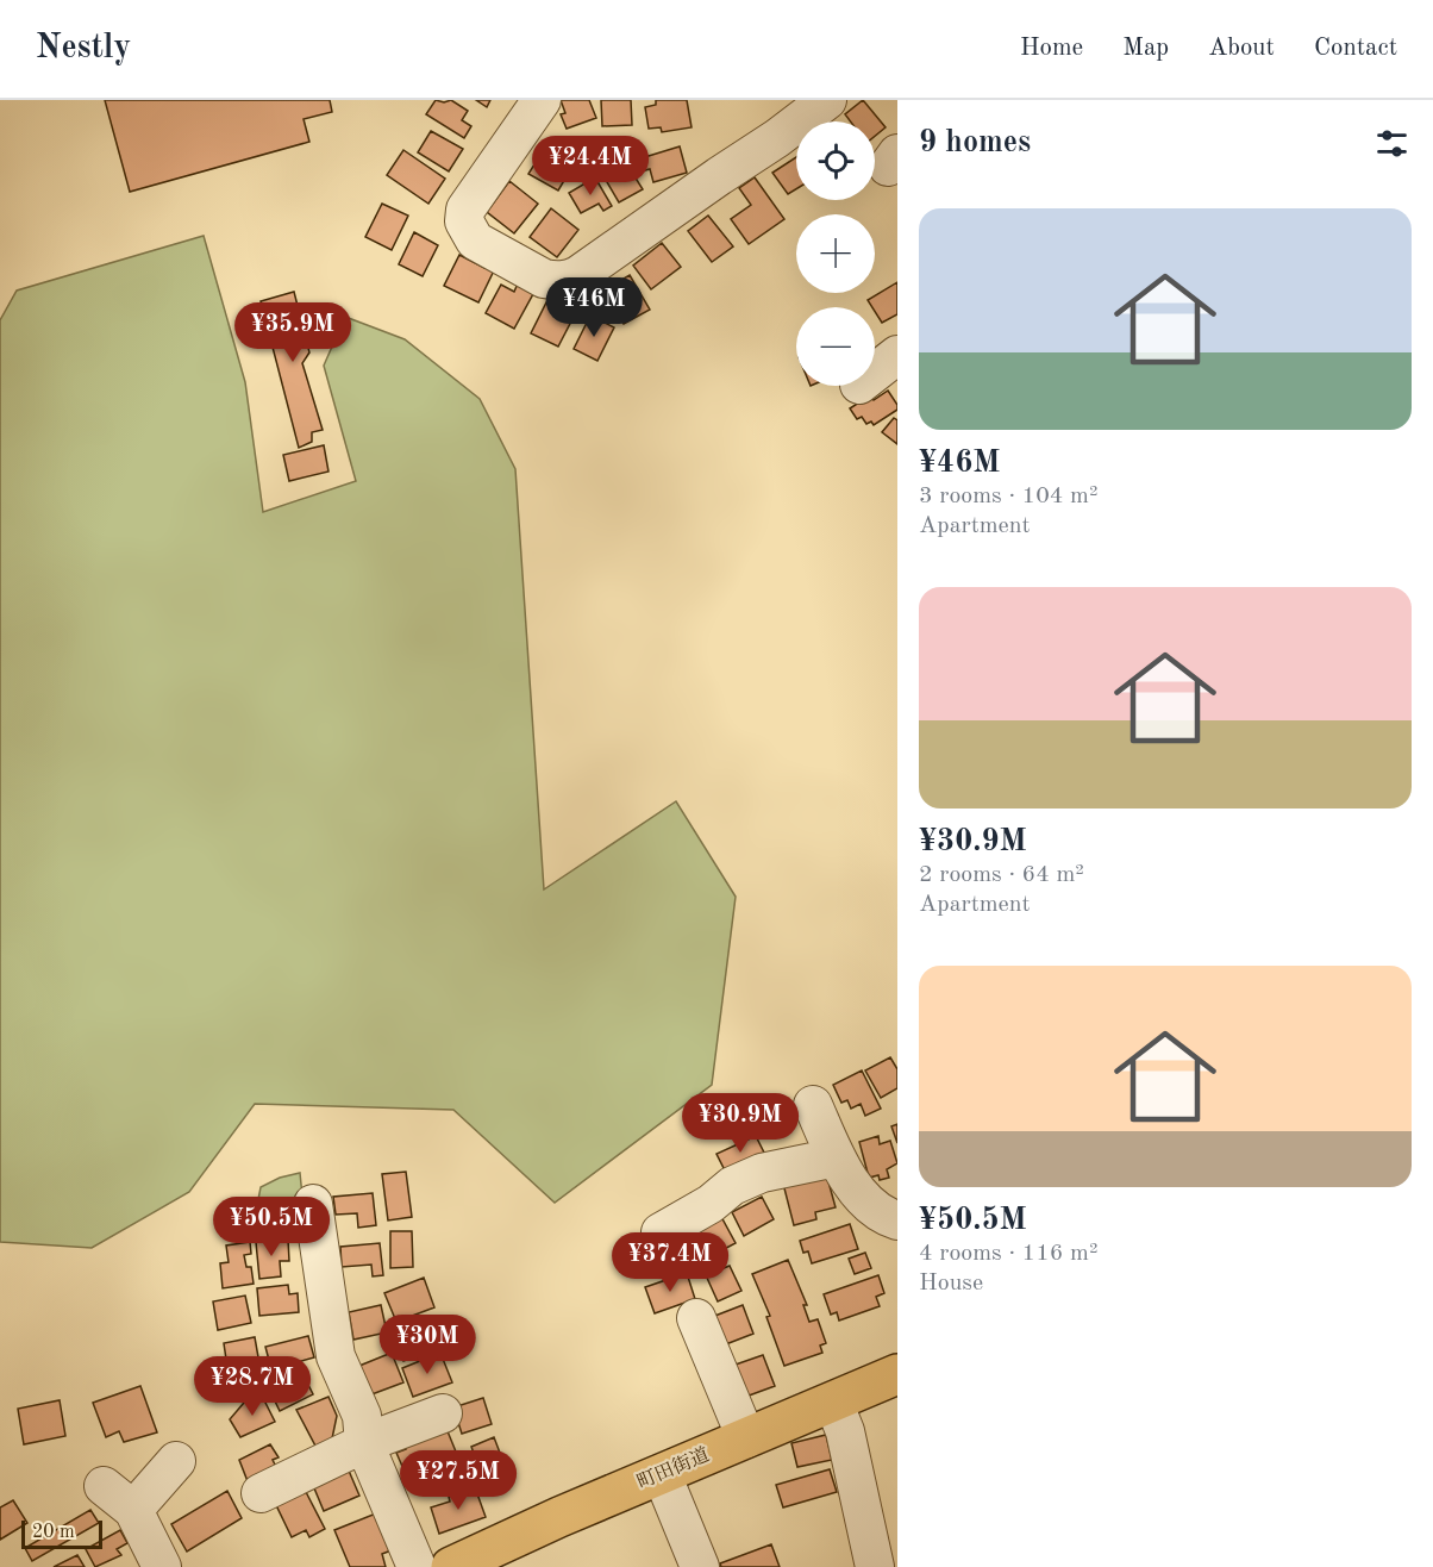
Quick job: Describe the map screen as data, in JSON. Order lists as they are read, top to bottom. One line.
{"streets":{"main road":["町田街道"]},"scale_bar":"20 m","page":{"header":"Nestly","nav":["Home","Map","About","Contact"],"heading":"9 homes","map_buttons":["+","−"],"price":["¥24.4M","¥46M","¥35.9M","¥30.9M","¥50.5M","¥37.4M","¥30M","¥28.7M","¥27.5M"],"list":[{"name":"¥46M","note":"3 rooms · 104 m² · Apartment"},{"name":"¥30.9M","note":"2 rooms · 64 m² · Apartment"},{"name":"¥50.5M","note":"4 rooms · 116 m² · House"}],"scale":"20 m"}}
